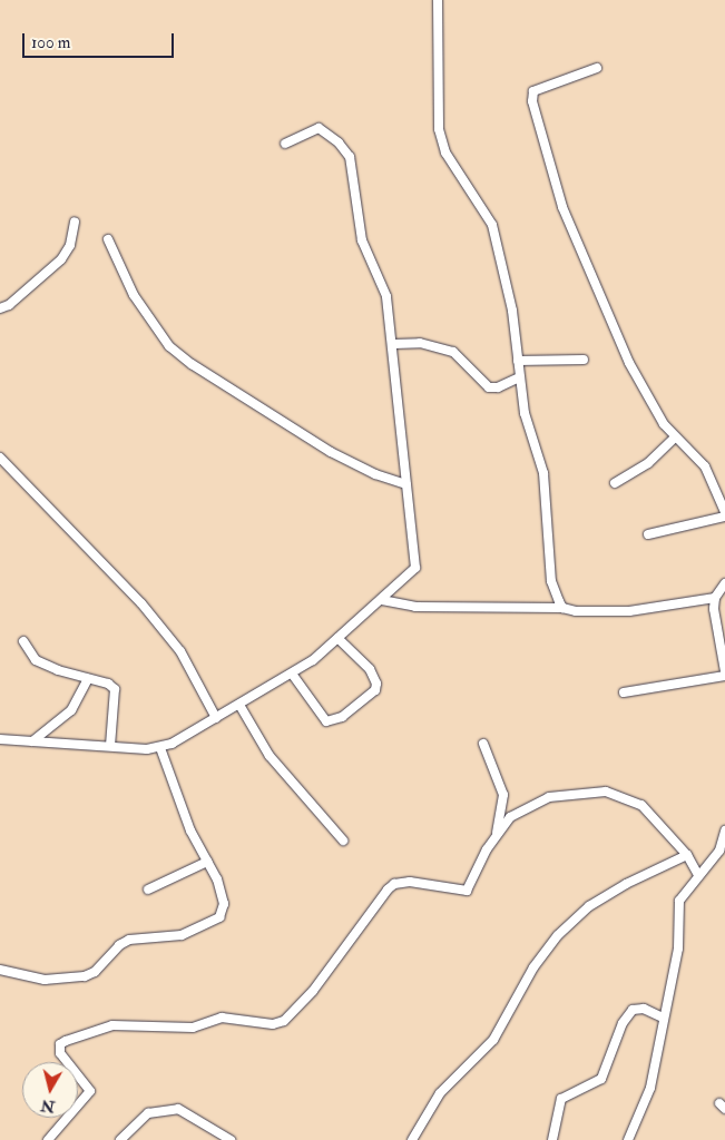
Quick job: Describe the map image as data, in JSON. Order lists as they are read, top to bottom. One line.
{"scale_bar":"100 m","north":"bottom"}
